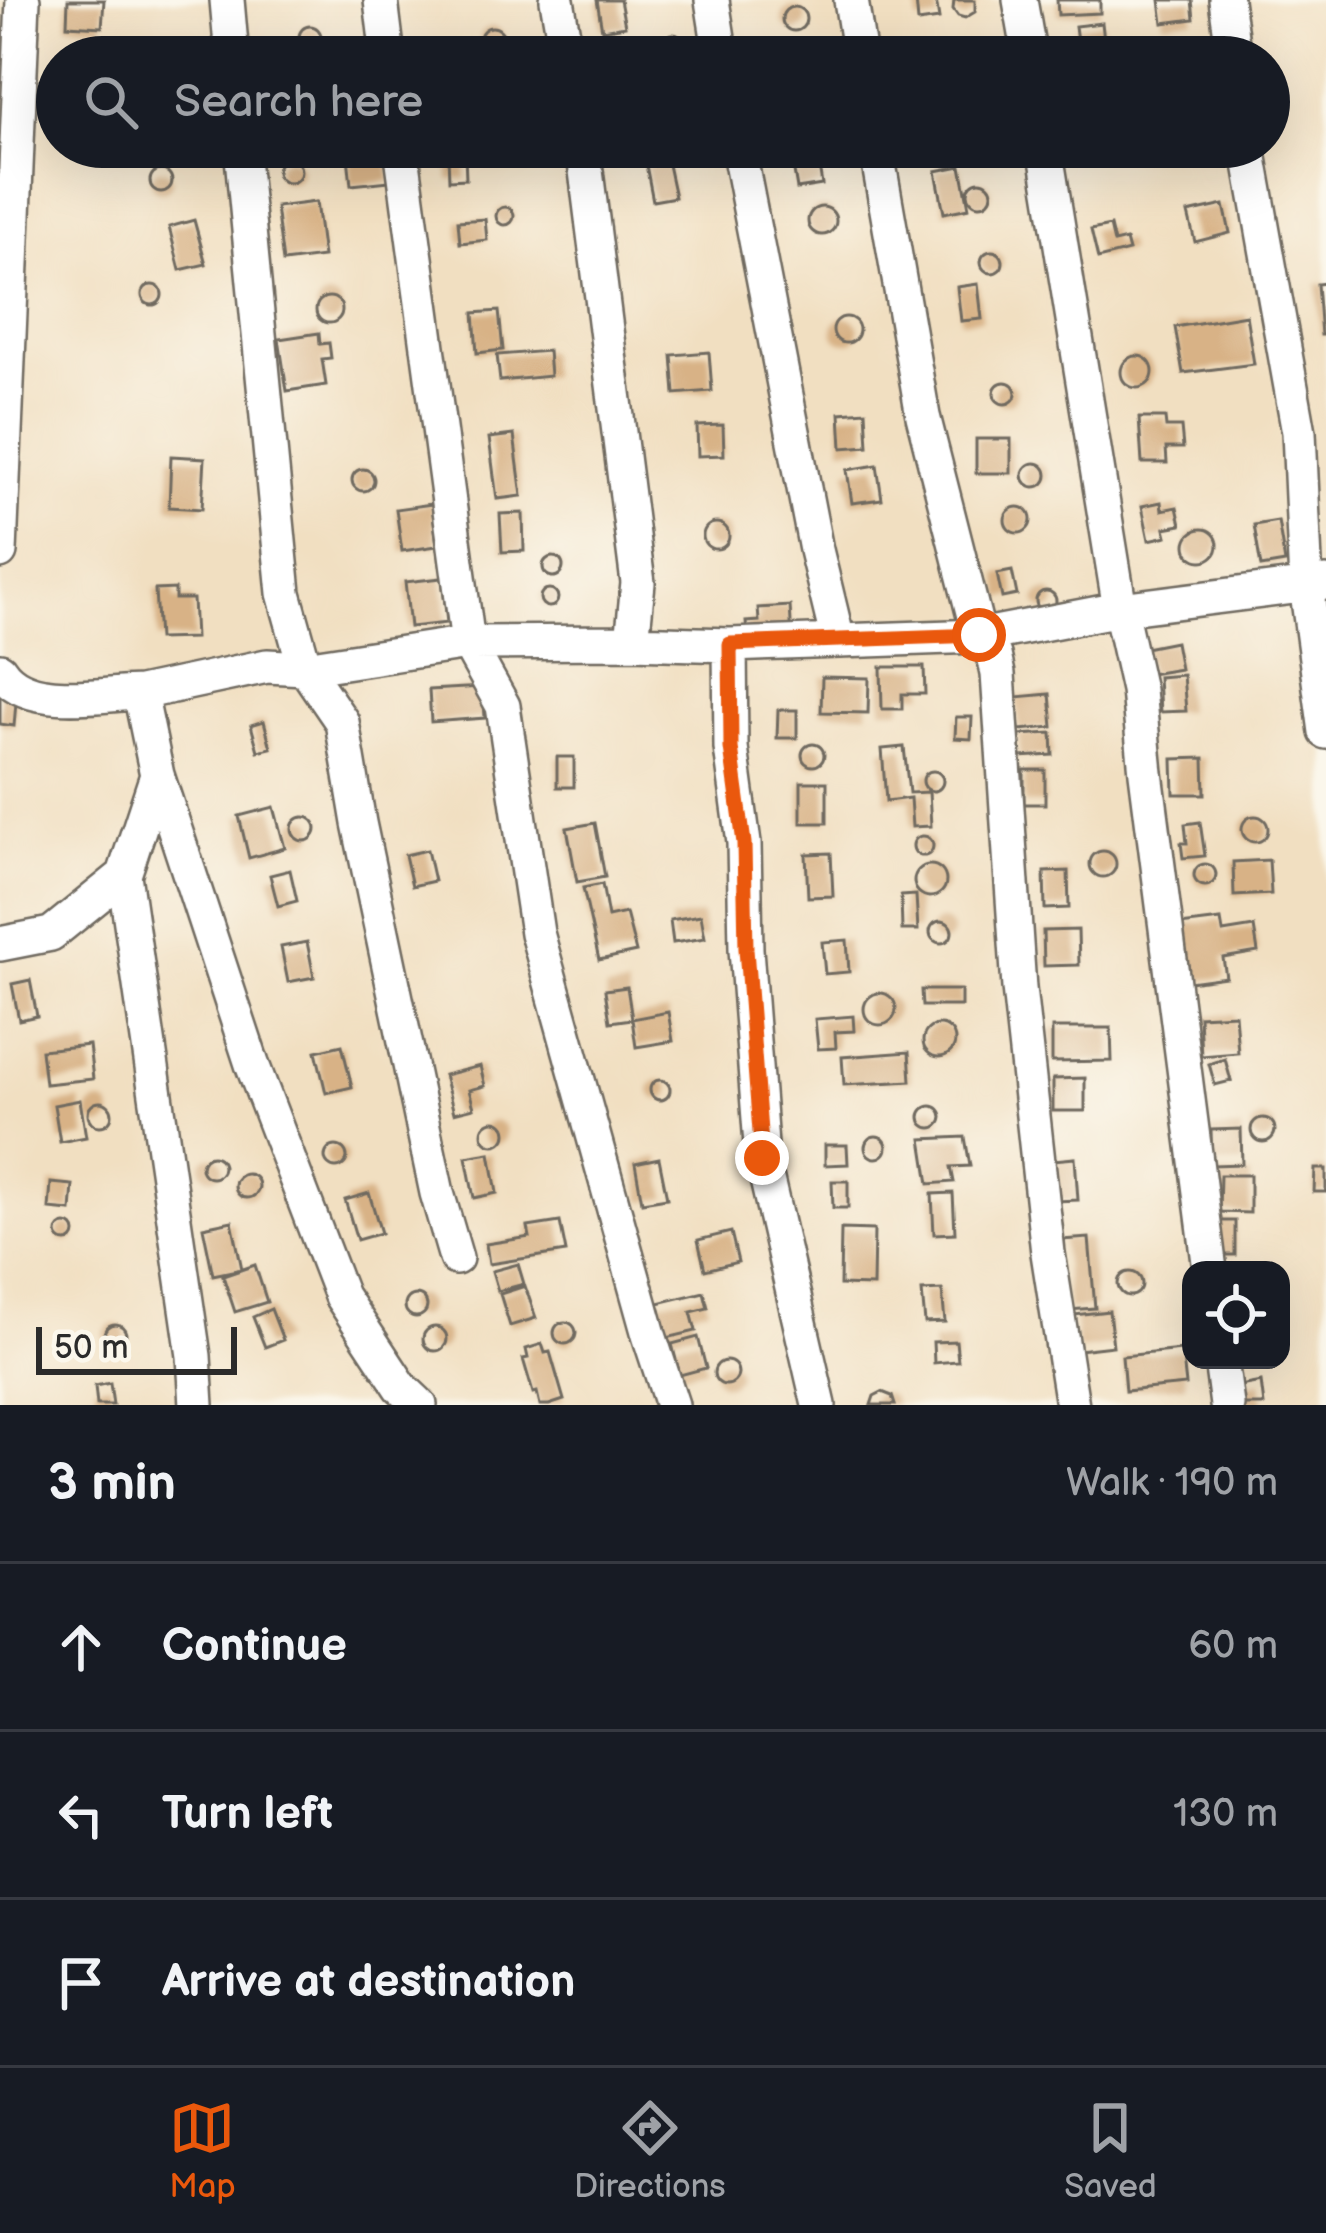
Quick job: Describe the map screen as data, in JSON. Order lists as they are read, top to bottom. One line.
{"scale_bar":"50 m","page":{"search":"Search here","scale":"50 m","heading":["3 min","Walk · 190 m"],"list":[["Continue","60 m"],["Turn left","130 m"],"Arrive at destination"],"nav":["Map","Directions","Saved"]}}
